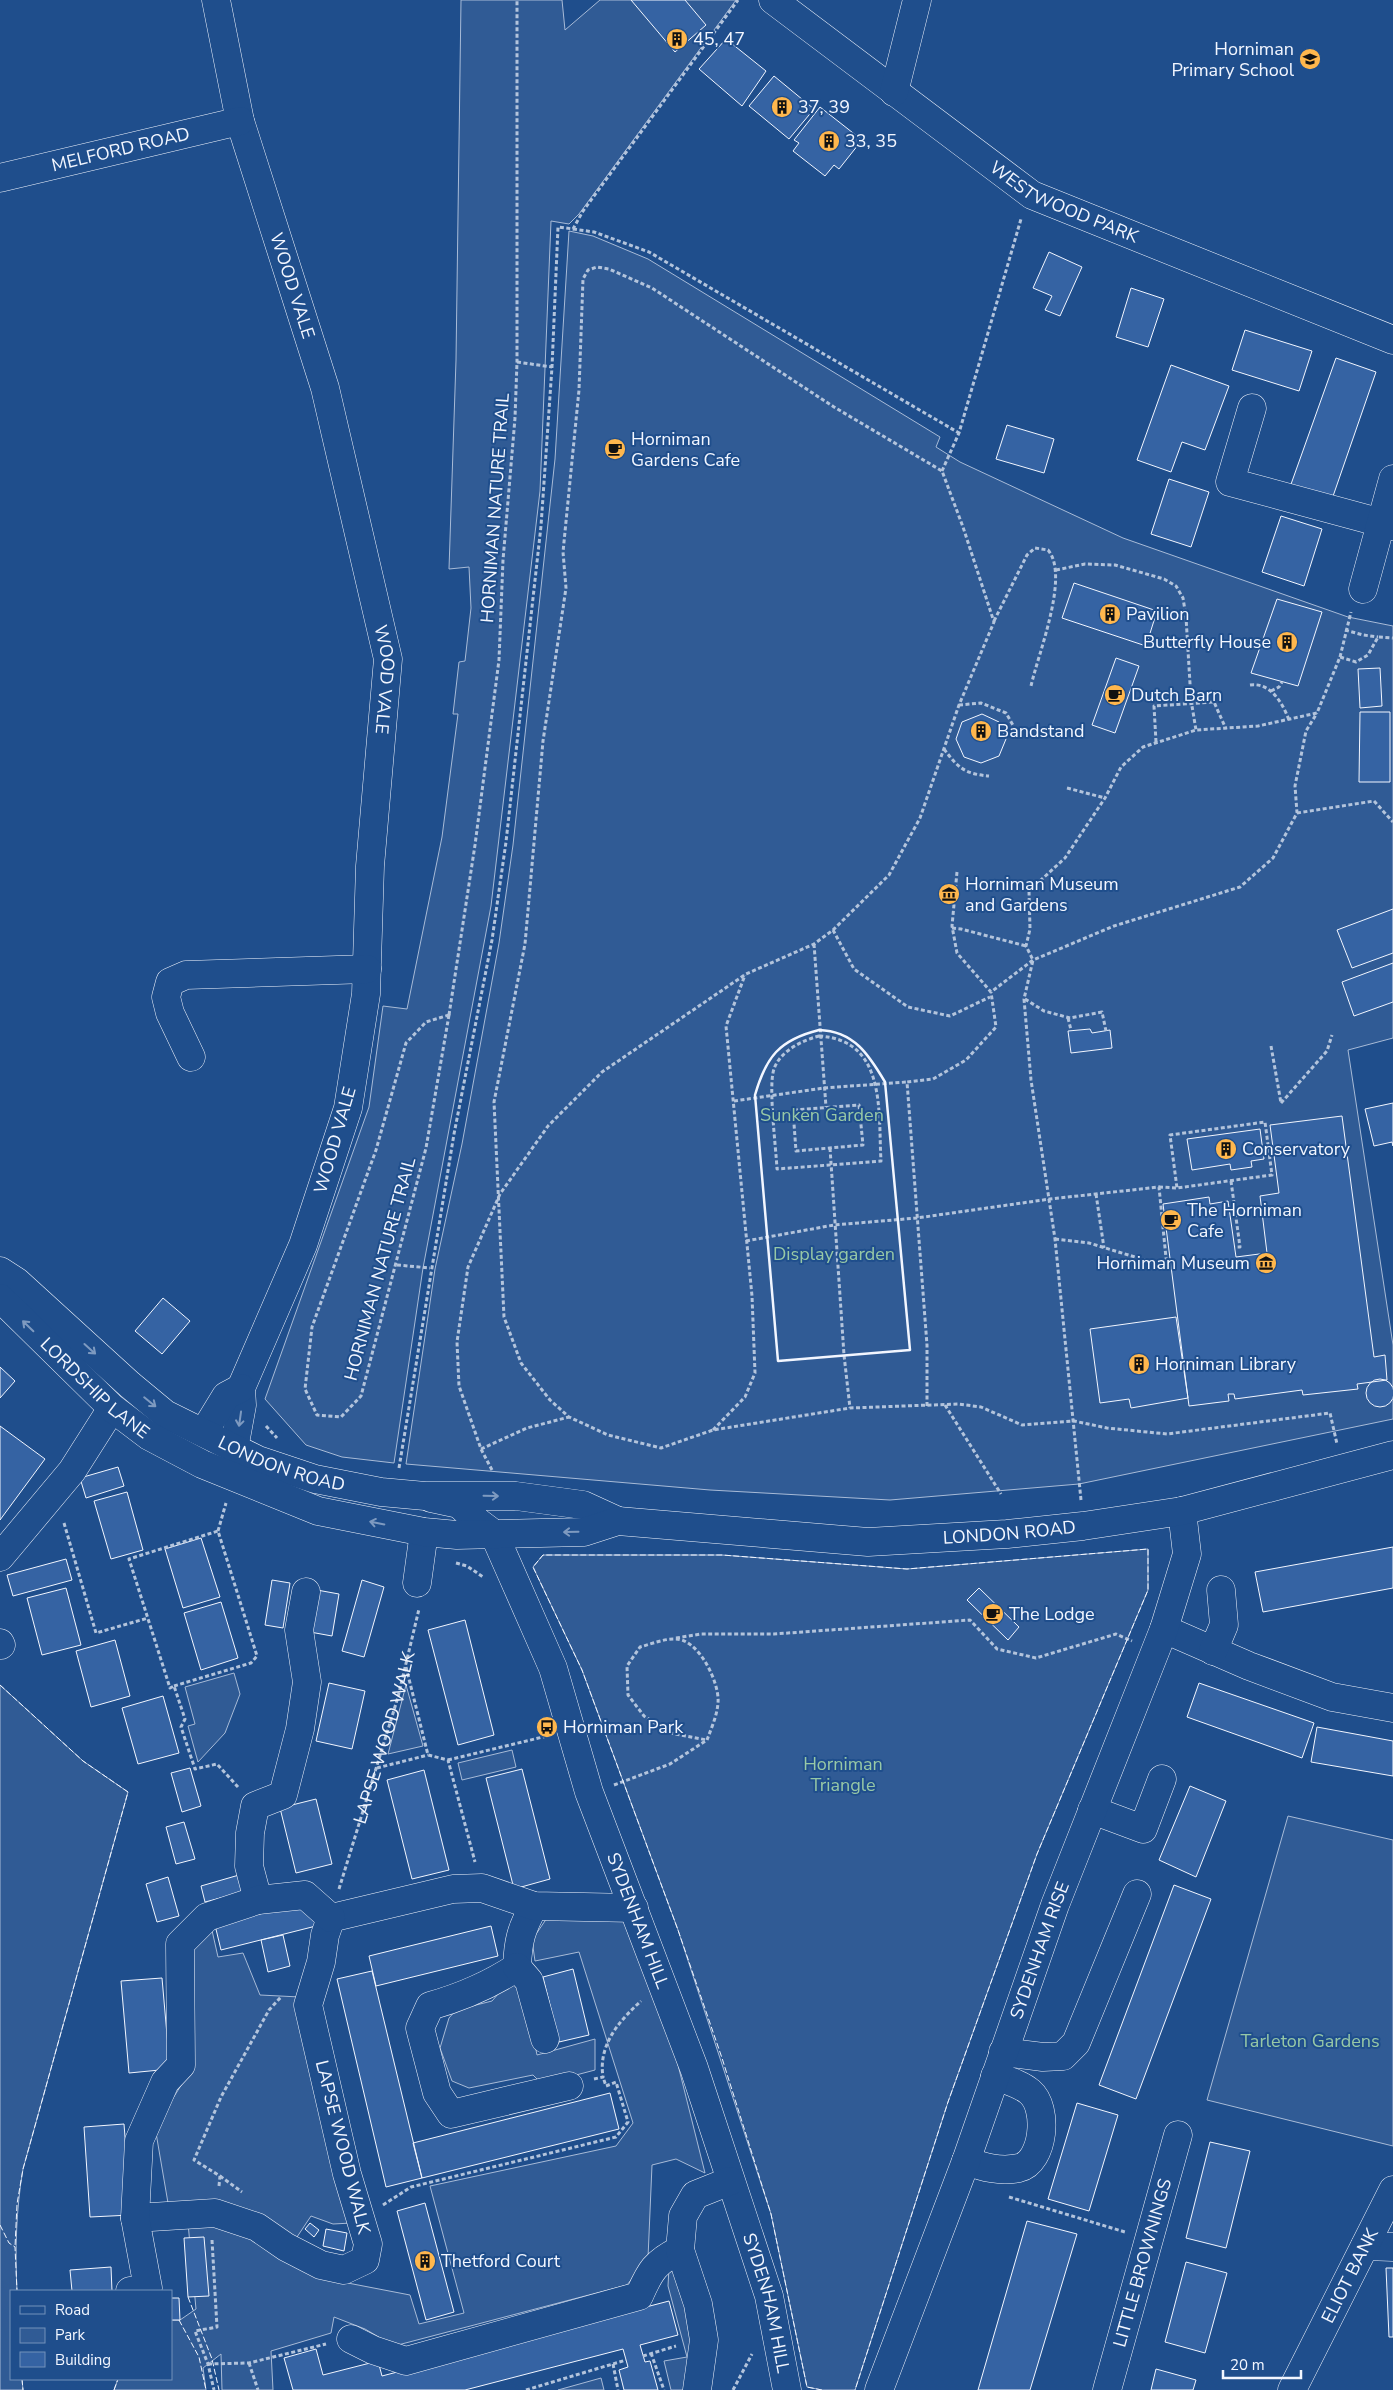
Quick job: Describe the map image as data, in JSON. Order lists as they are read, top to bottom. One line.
{"streets":{"main road":["MELFORD ROAD","WESTWOOD PARK","WOOD VALE","LORDSHIP LANE","LONDON ROAD","LAPSE WOOD WALK","SYDENHAM HILL","SYDENHAM RISE","LITTLE BROWNINGS","ELIOT BANK"],"path":["HORNIMAN NATURE TRAIL"]},"crossings":[["MELFORD ROAD","WOOD VALE"],["WOOD VALE","LONDON ROAD"],["LORDSHIP LANE","LONDON ROAD"],["LONDON ROAD","SYDENHAM HILL"],["LONDON ROAD","SYDENHAM RISE"]],"one_way":["LORDSHIP LANE"],"parks":["Sunken Garden","Display garden","Horniman Triangle","Tarleton Gardens"],"places":{"building":["45, 47","37, 39","33, 35","Pavilion","Butterfly House","Bandstand","Conservatory","Horniman Library","Thetford Court"],"school or university":["Horniman Primary School"],"cafe":["Horniman Gardens Cafe","Dutch Barn","The Horniman Cafe","The Lodge"],"museum":["Horniman Museum and Gardens","Horniman Museum"],"bus stop":["Horniman Park"]},"legend":["Road","Park","Building"],"scale_bar":"20 m"}
